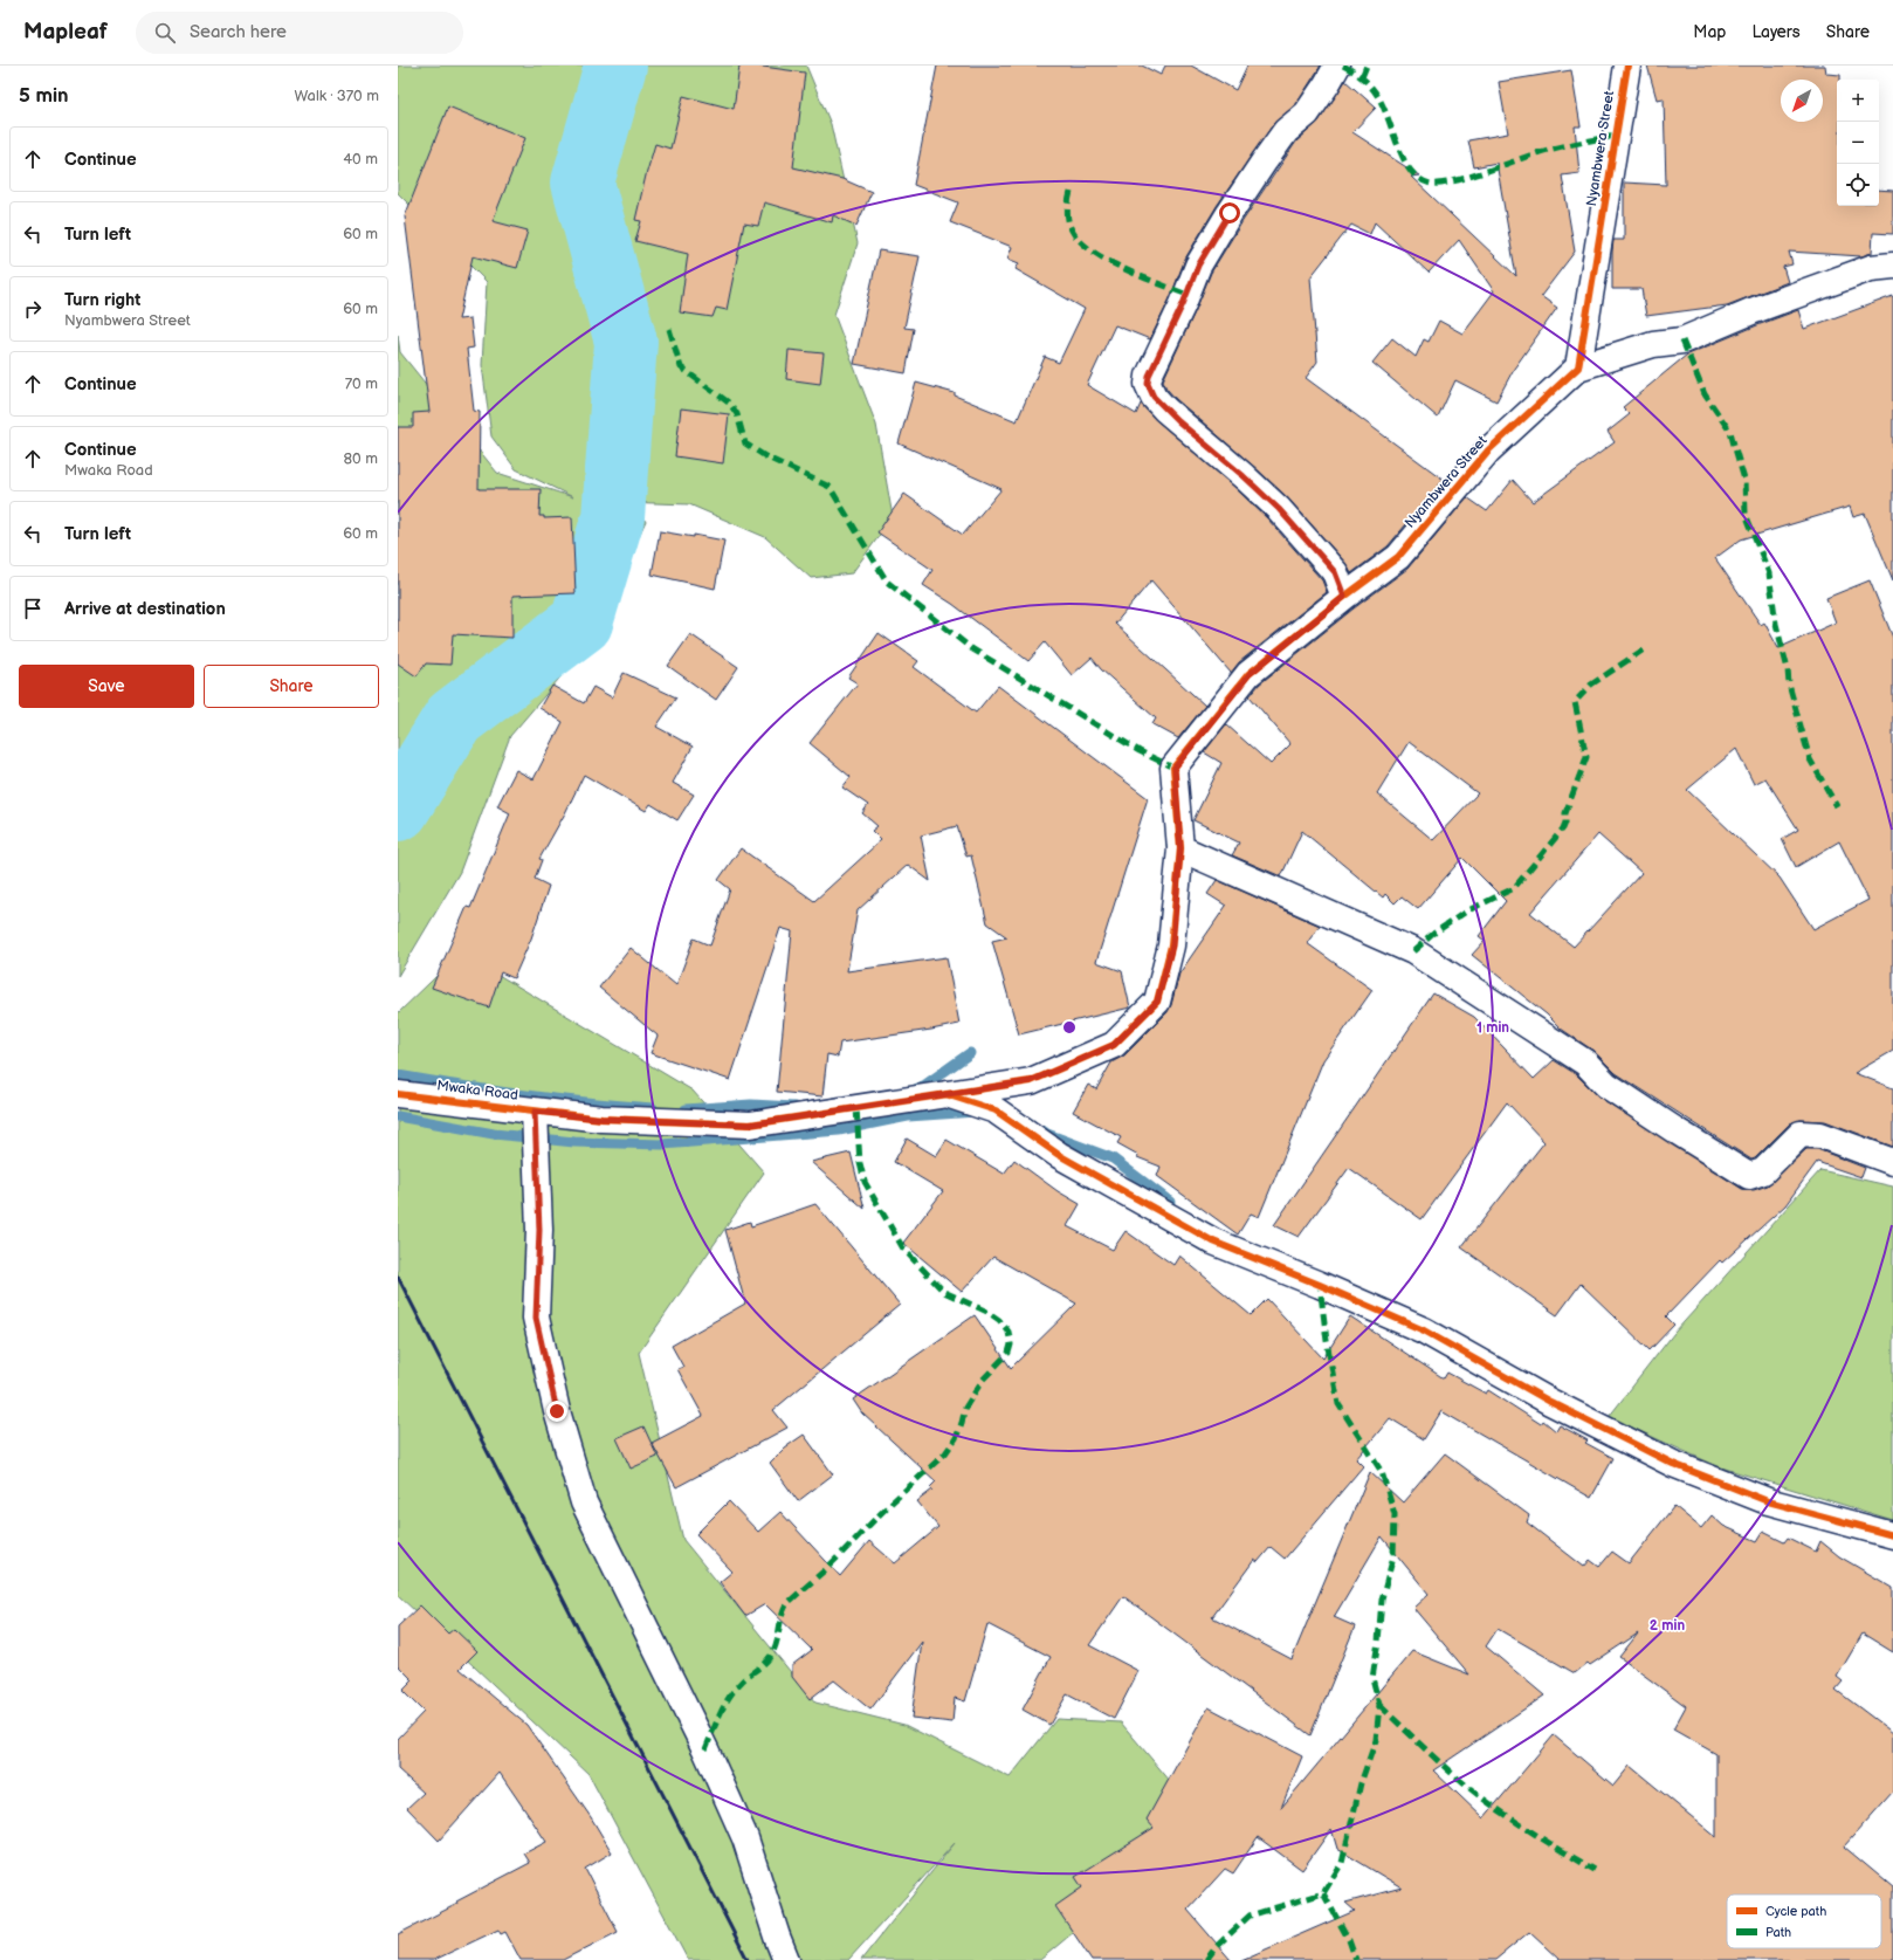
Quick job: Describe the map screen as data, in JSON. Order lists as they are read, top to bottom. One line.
{"streets":{"street":["Nyambwera Street","Mwaka Road"]},"crossings":[["Nyambwera Street","Mwaka Road"]],"legend":["Cycle path","Path"],"north":"bottom left","page":{"header":"Mapleaf","search":"Search here","nav":["Map","Layers","Share"],"heading":["5 min","Walk · 370 m"],"map_buttons":["+","−"],"list":[["Continue","40 m"],["Turn left","60 m"],["Turn right","Nyambwera Street","60 m"],["Continue","70 m"],["Continue","Mwaka Road","80 m"],["Turn left","60 m"],"Arrive at destination"],"buttons":["Save","Share"]},"rings":["1 min","2 min"]}
